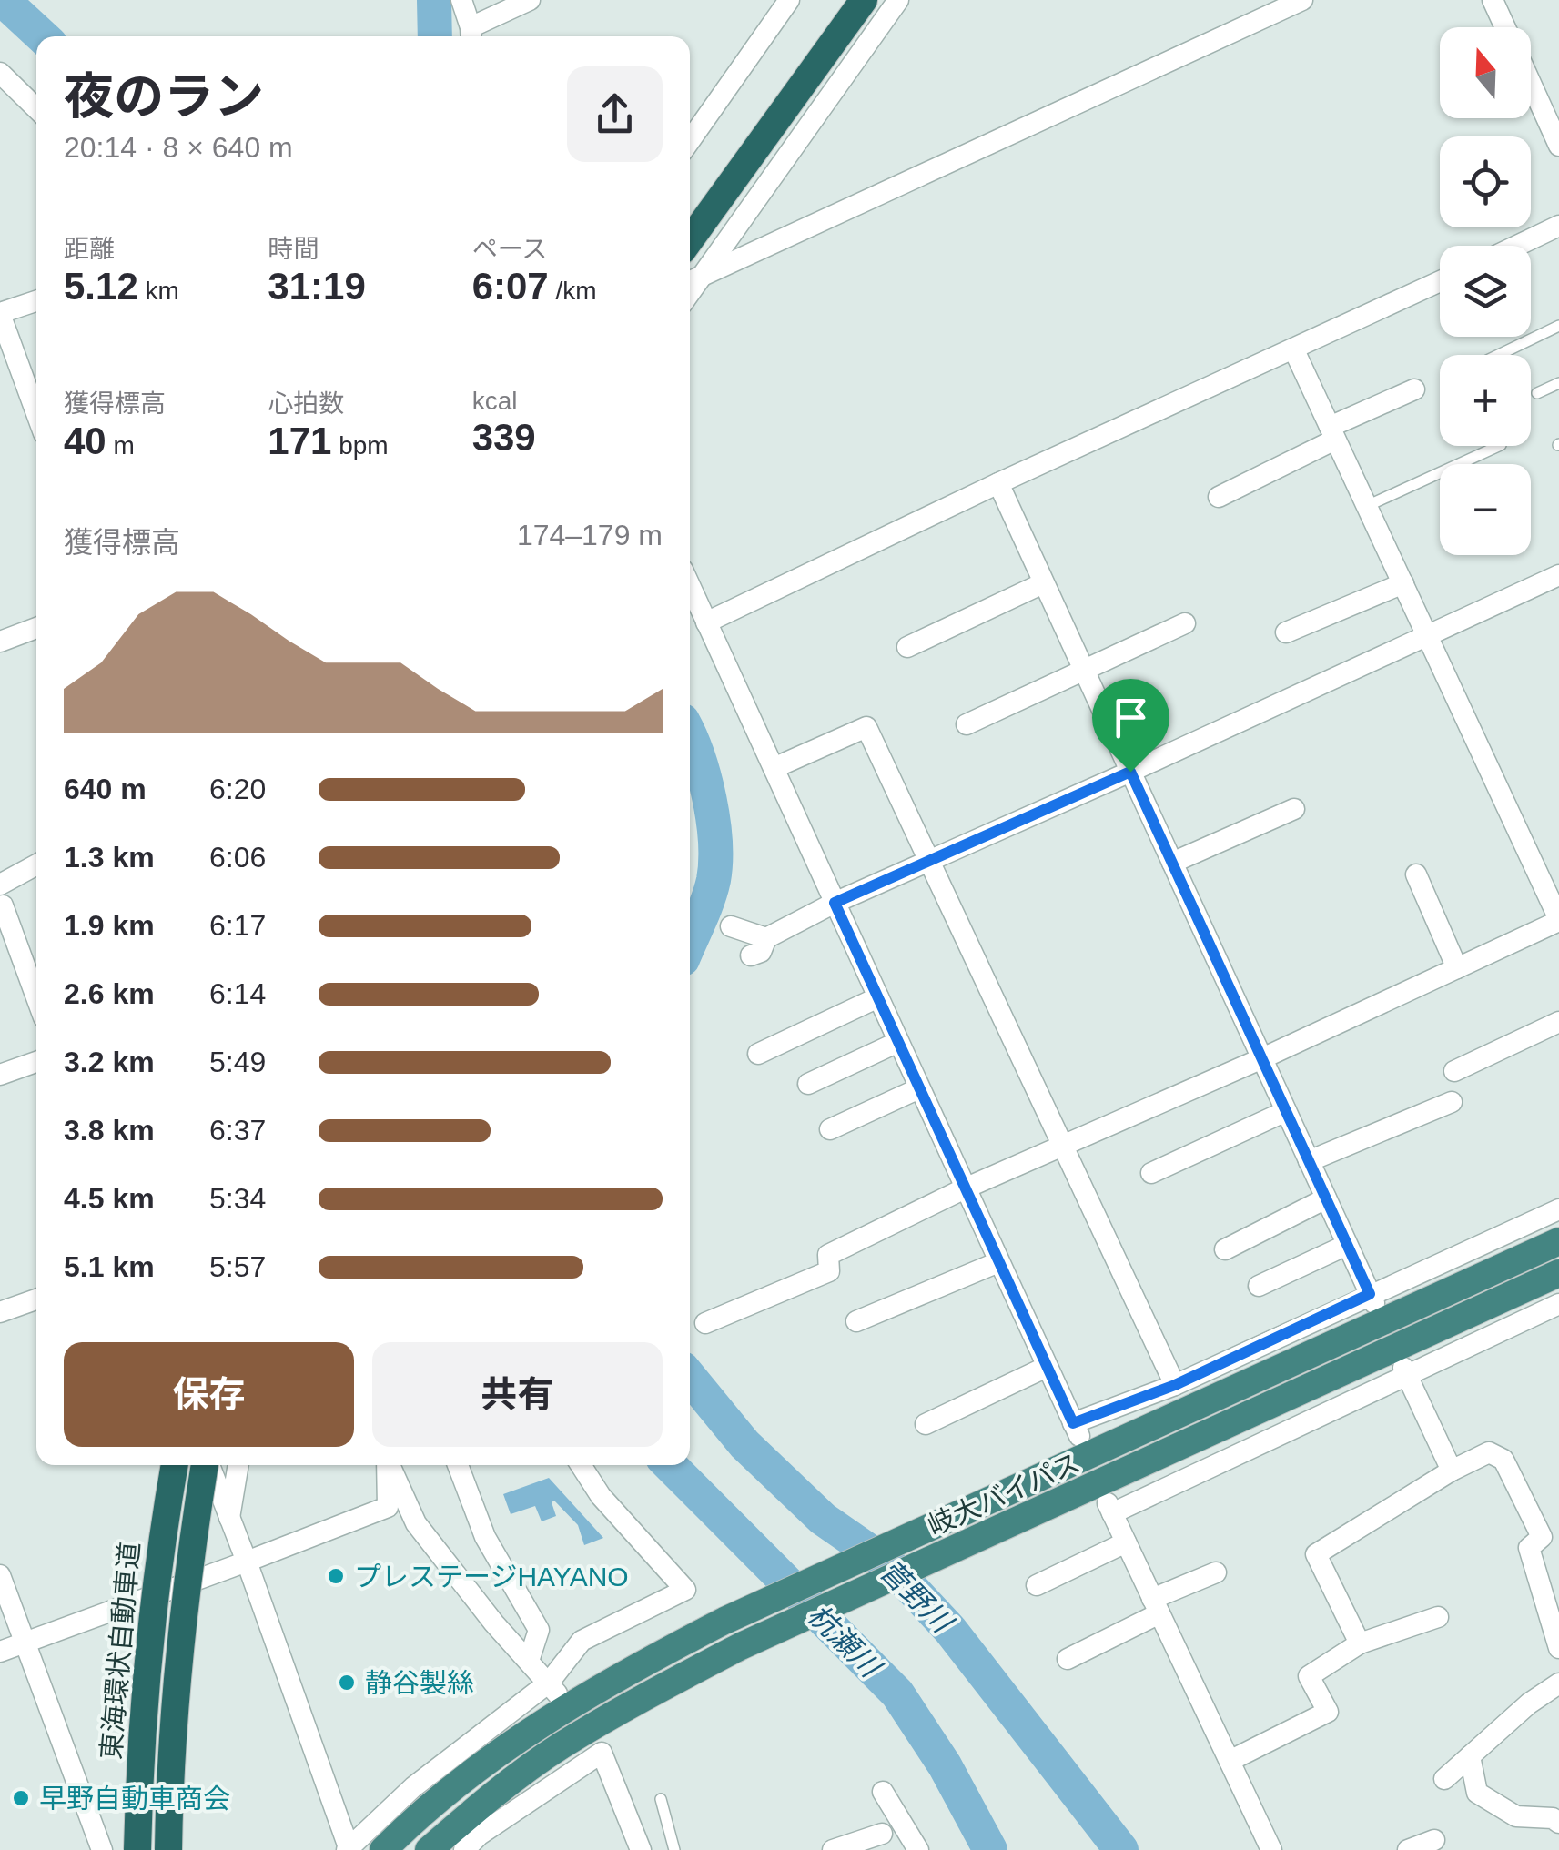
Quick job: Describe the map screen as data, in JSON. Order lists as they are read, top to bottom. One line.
{"streets":{"highway":["岐大バイパス","東海環状自動車道"]},"water":["菅野川","杭瀬川"],"places":["プレステージHAYANO","静谷製絲","早野自動車商会"],"north":"top","page":{"map_buttons":["+","−"],"heading":["夜のラン","20:14 · 8 × 640 m"],"stats":[["距離","5.12 km"],["時間","31:19"],["ペース","6:07 /km"],["獲得標高","40 m"],["心拍数","171 bpm"],["kcal","339"]],"chart":["獲得標高","174–179 m"],"list":[{"name":"640 m","note":"6:20"},{"name":"1.3 km","note":"6:06"},{"name":"1.9 km","note":"6:17"},{"name":"2.6 km","note":"6:14"},{"name":"3.2 km","note":"5:49"},{"name":"3.8 km","note":"6:37"},{"name":"4.5 km","note":"5:34"},{"name":"5.1 km","note":"5:57"}],"buttons":["保存","共有"]}}
